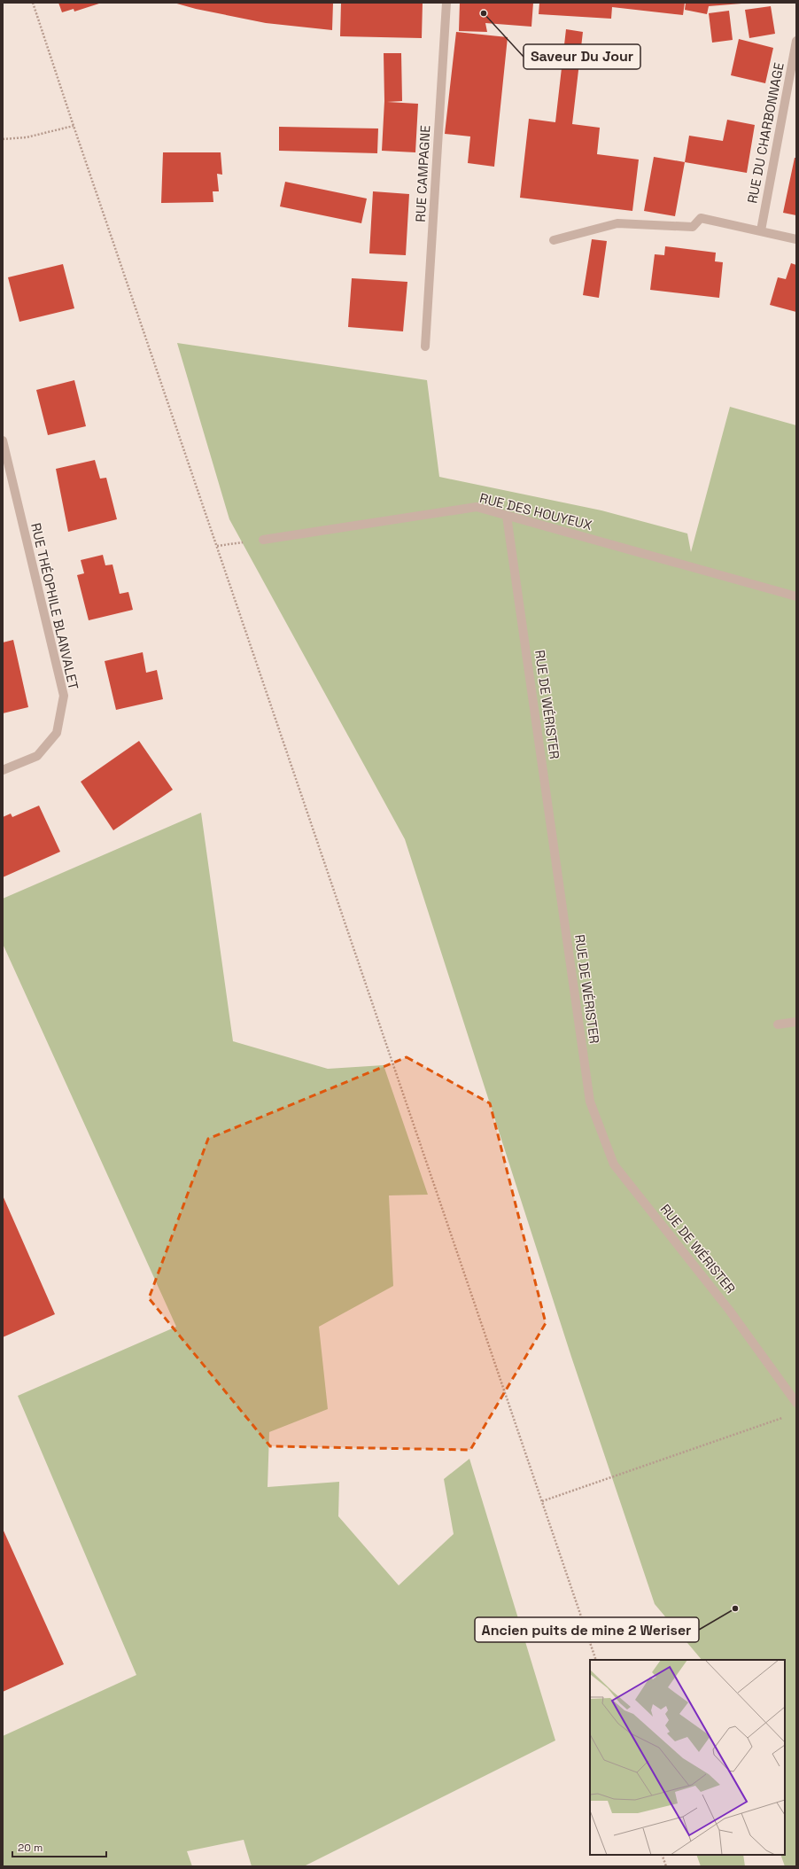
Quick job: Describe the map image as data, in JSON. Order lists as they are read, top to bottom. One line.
{"streets":{"street":["RUE DU CHARBONNAGE","RUE CAMPAGNE","RUE DES HOUYEUX","RUE THÉOPHILE BLANVALET","RUE DE WÉRISTER"]},"crossings":[["RUE DES HOUYEUX","RUE DE WÉRISTER"]],"places":["Saveur Du Jour","Ancien puits de mine 2 Weriser"],"scale_bar":"20 m"}
